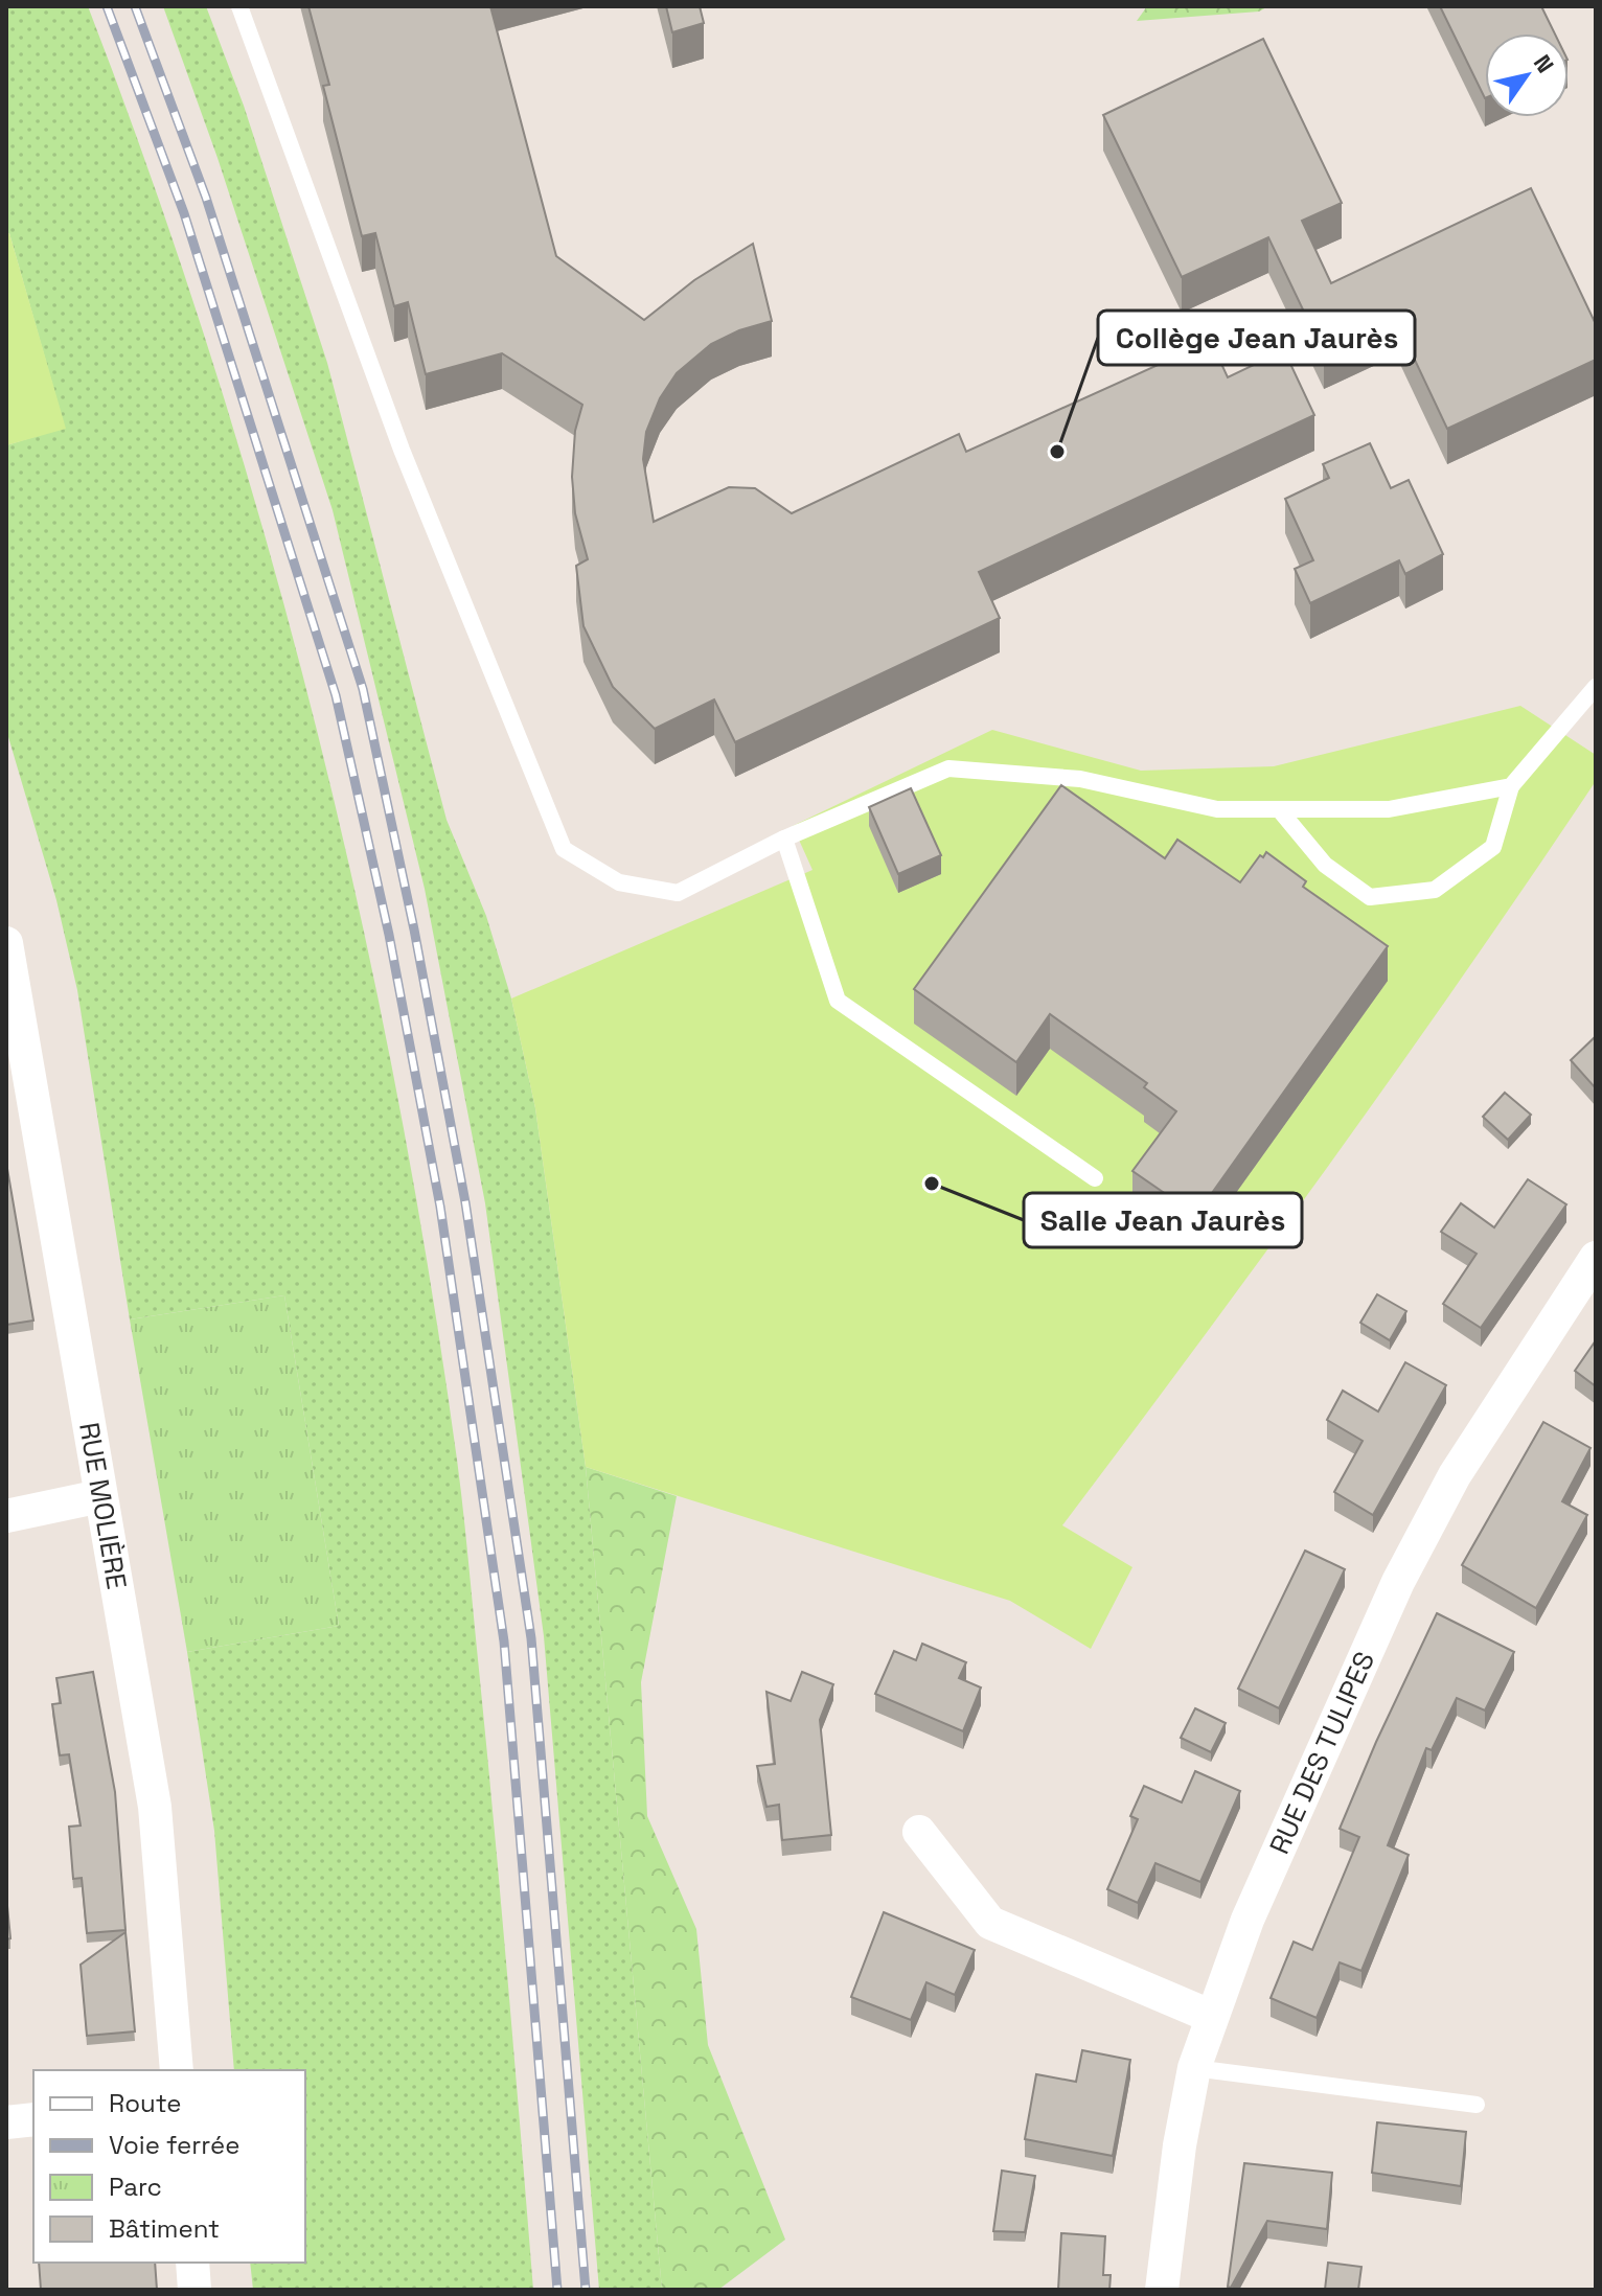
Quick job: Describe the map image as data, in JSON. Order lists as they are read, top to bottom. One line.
{"streets":{"street":["RUE MOLIÈRE","RUE DES TULIPES"]},"places":["Collège Jean Jaurès","Salle Jean Jaurès"],"legend":["Route","Voie ferrée","Parc","Bâtiment"],"north":"top right"}
